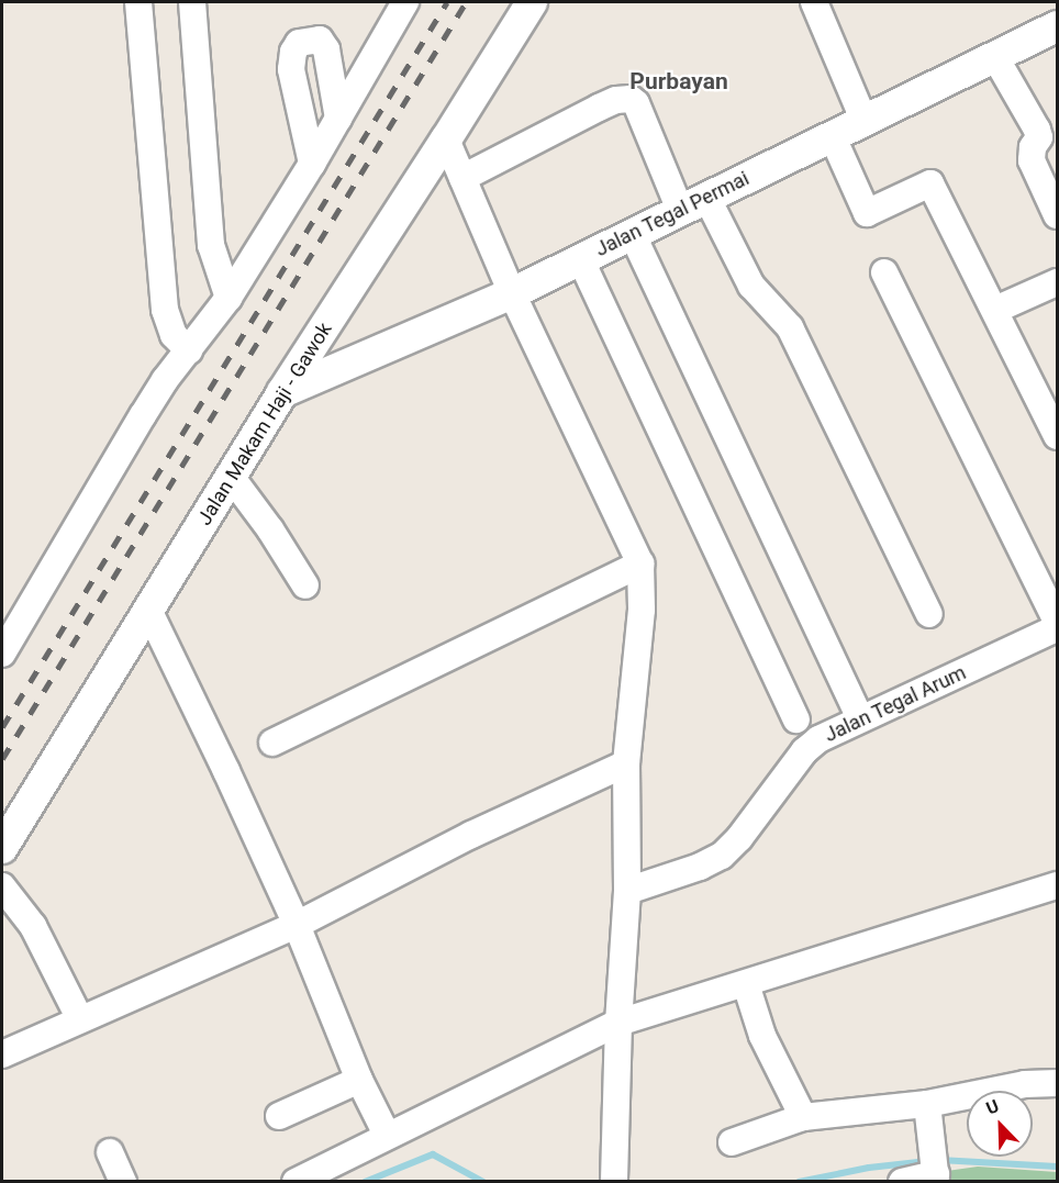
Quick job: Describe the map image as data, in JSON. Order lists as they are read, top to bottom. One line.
{"streets":{"street":["Jalan Tegal Permai","Jalan Makam Haji - Gawok","Jalan Tegal Arum"]},"crossings":[["Jalan Tegal Permai","Jalan Makam Haji - Gawok"]],"districts":["Purbayan"],"north":"top left"}
